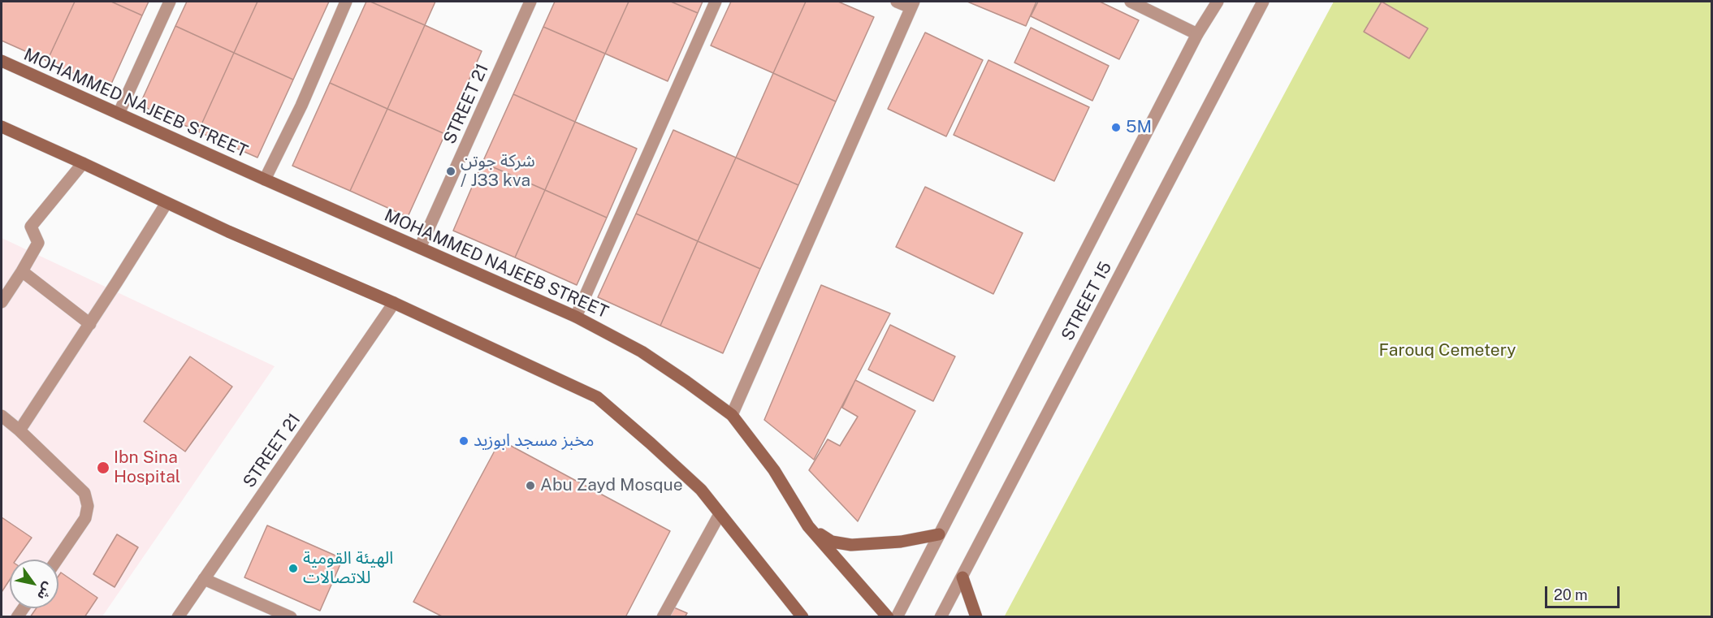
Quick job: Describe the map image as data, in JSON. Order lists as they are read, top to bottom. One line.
{"streets":{"main road":["MOHAMMED NAJEEB STREET"],"street":["STREET 21","STREET 15"]},"crossings":[["MOHAMMED NAJEEB STREET","STREET 21"]],"parks":["Farouq Cemetery"],"places":["5M","شركة جوتن / J33 kva","مخبز مسجد ابوزيد","Ibn Sina Hospital","Abu Zayd Mosque","الهيئة القومية للاتصالات"],"scale_bar":"20 m","north":"bottom right"}
